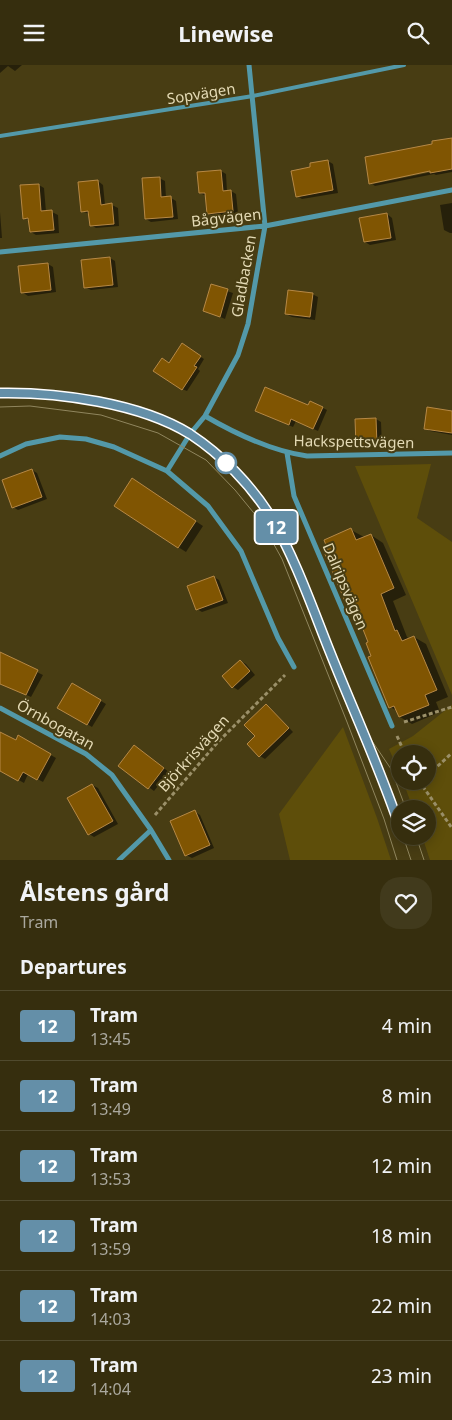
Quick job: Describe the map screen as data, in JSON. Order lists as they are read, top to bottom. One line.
{"streets":{"street":["Bågvägen","Gladbacken","Hackspettsvägen","Dalripsvägen","Örnbogatan"],"lane":["Sopvägen"],"path":["Björkrisvägen"]},"crossings":[["Sopvägen","Gladbacken"],["Bågvägen","Gladbacken"],["Gladbacken","Hackspettsvägen"],["Hackspettsvägen","Dalripsvägen"],["Örnbogatan","Björkrisvägen"]],"lines":["tram line 12"],"page":{"header":"Linewise","on_map":"12","heading":[["Ålstens gård","Tram"],"Departures"],"list":[{"mark":"12","name":"Tram","note":"13:45","value":"4 min"},{"mark":"12","name":"Tram","note":"13:49","value":"8 min"},{"mark":"12","name":"Tram","note":"13:53","value":"12 min"},{"mark":"12","name":"Tram","note":"13:59","value":"18 min"},{"mark":"12","name":"Tram","note":"14:03","value":"22 min"},{"mark":"12","name":"Tram","note":"14:04","value":"23 min"}]}}
